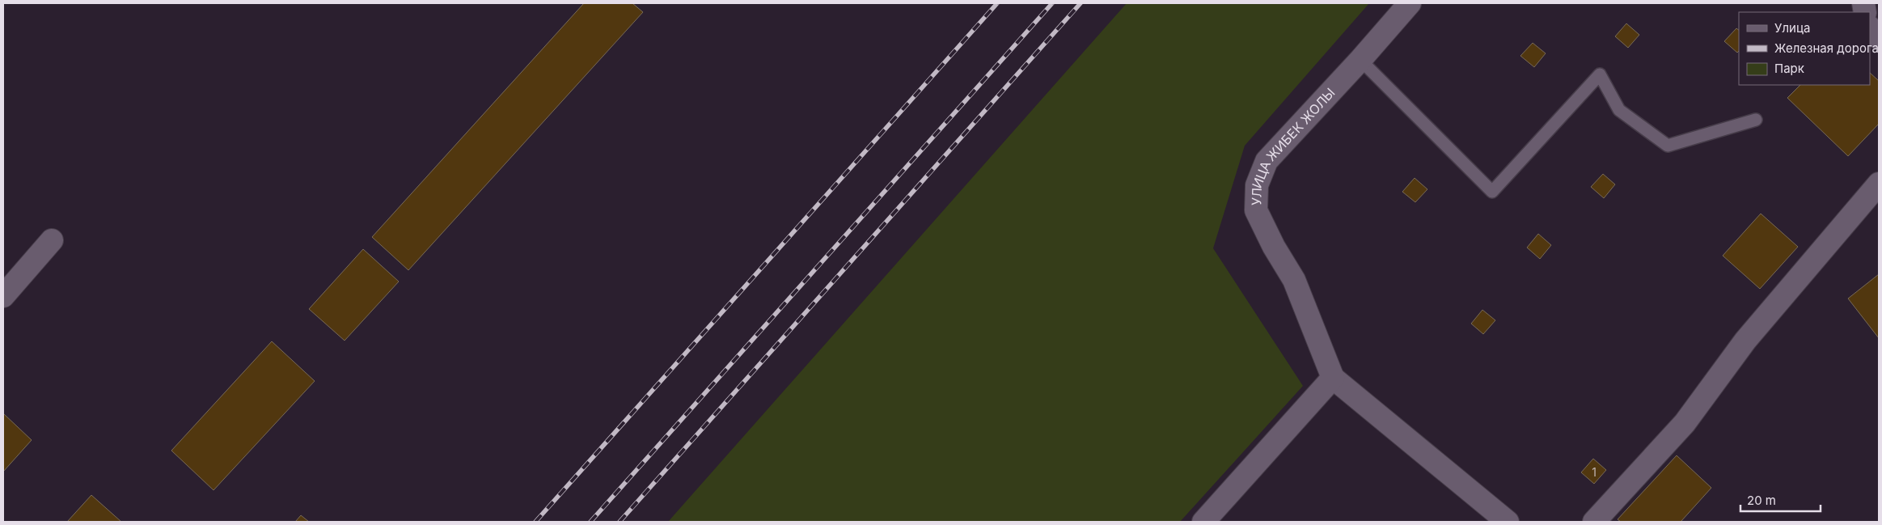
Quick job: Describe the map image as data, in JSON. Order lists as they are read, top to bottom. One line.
{"streets":{"street":["УЛИЦА ЖИБЕК ЖОЛЫ"]},"house_numbers":["1"],"legend":["Улица","Железная дорога","Парк"],"scale_bar":"20 m"}
